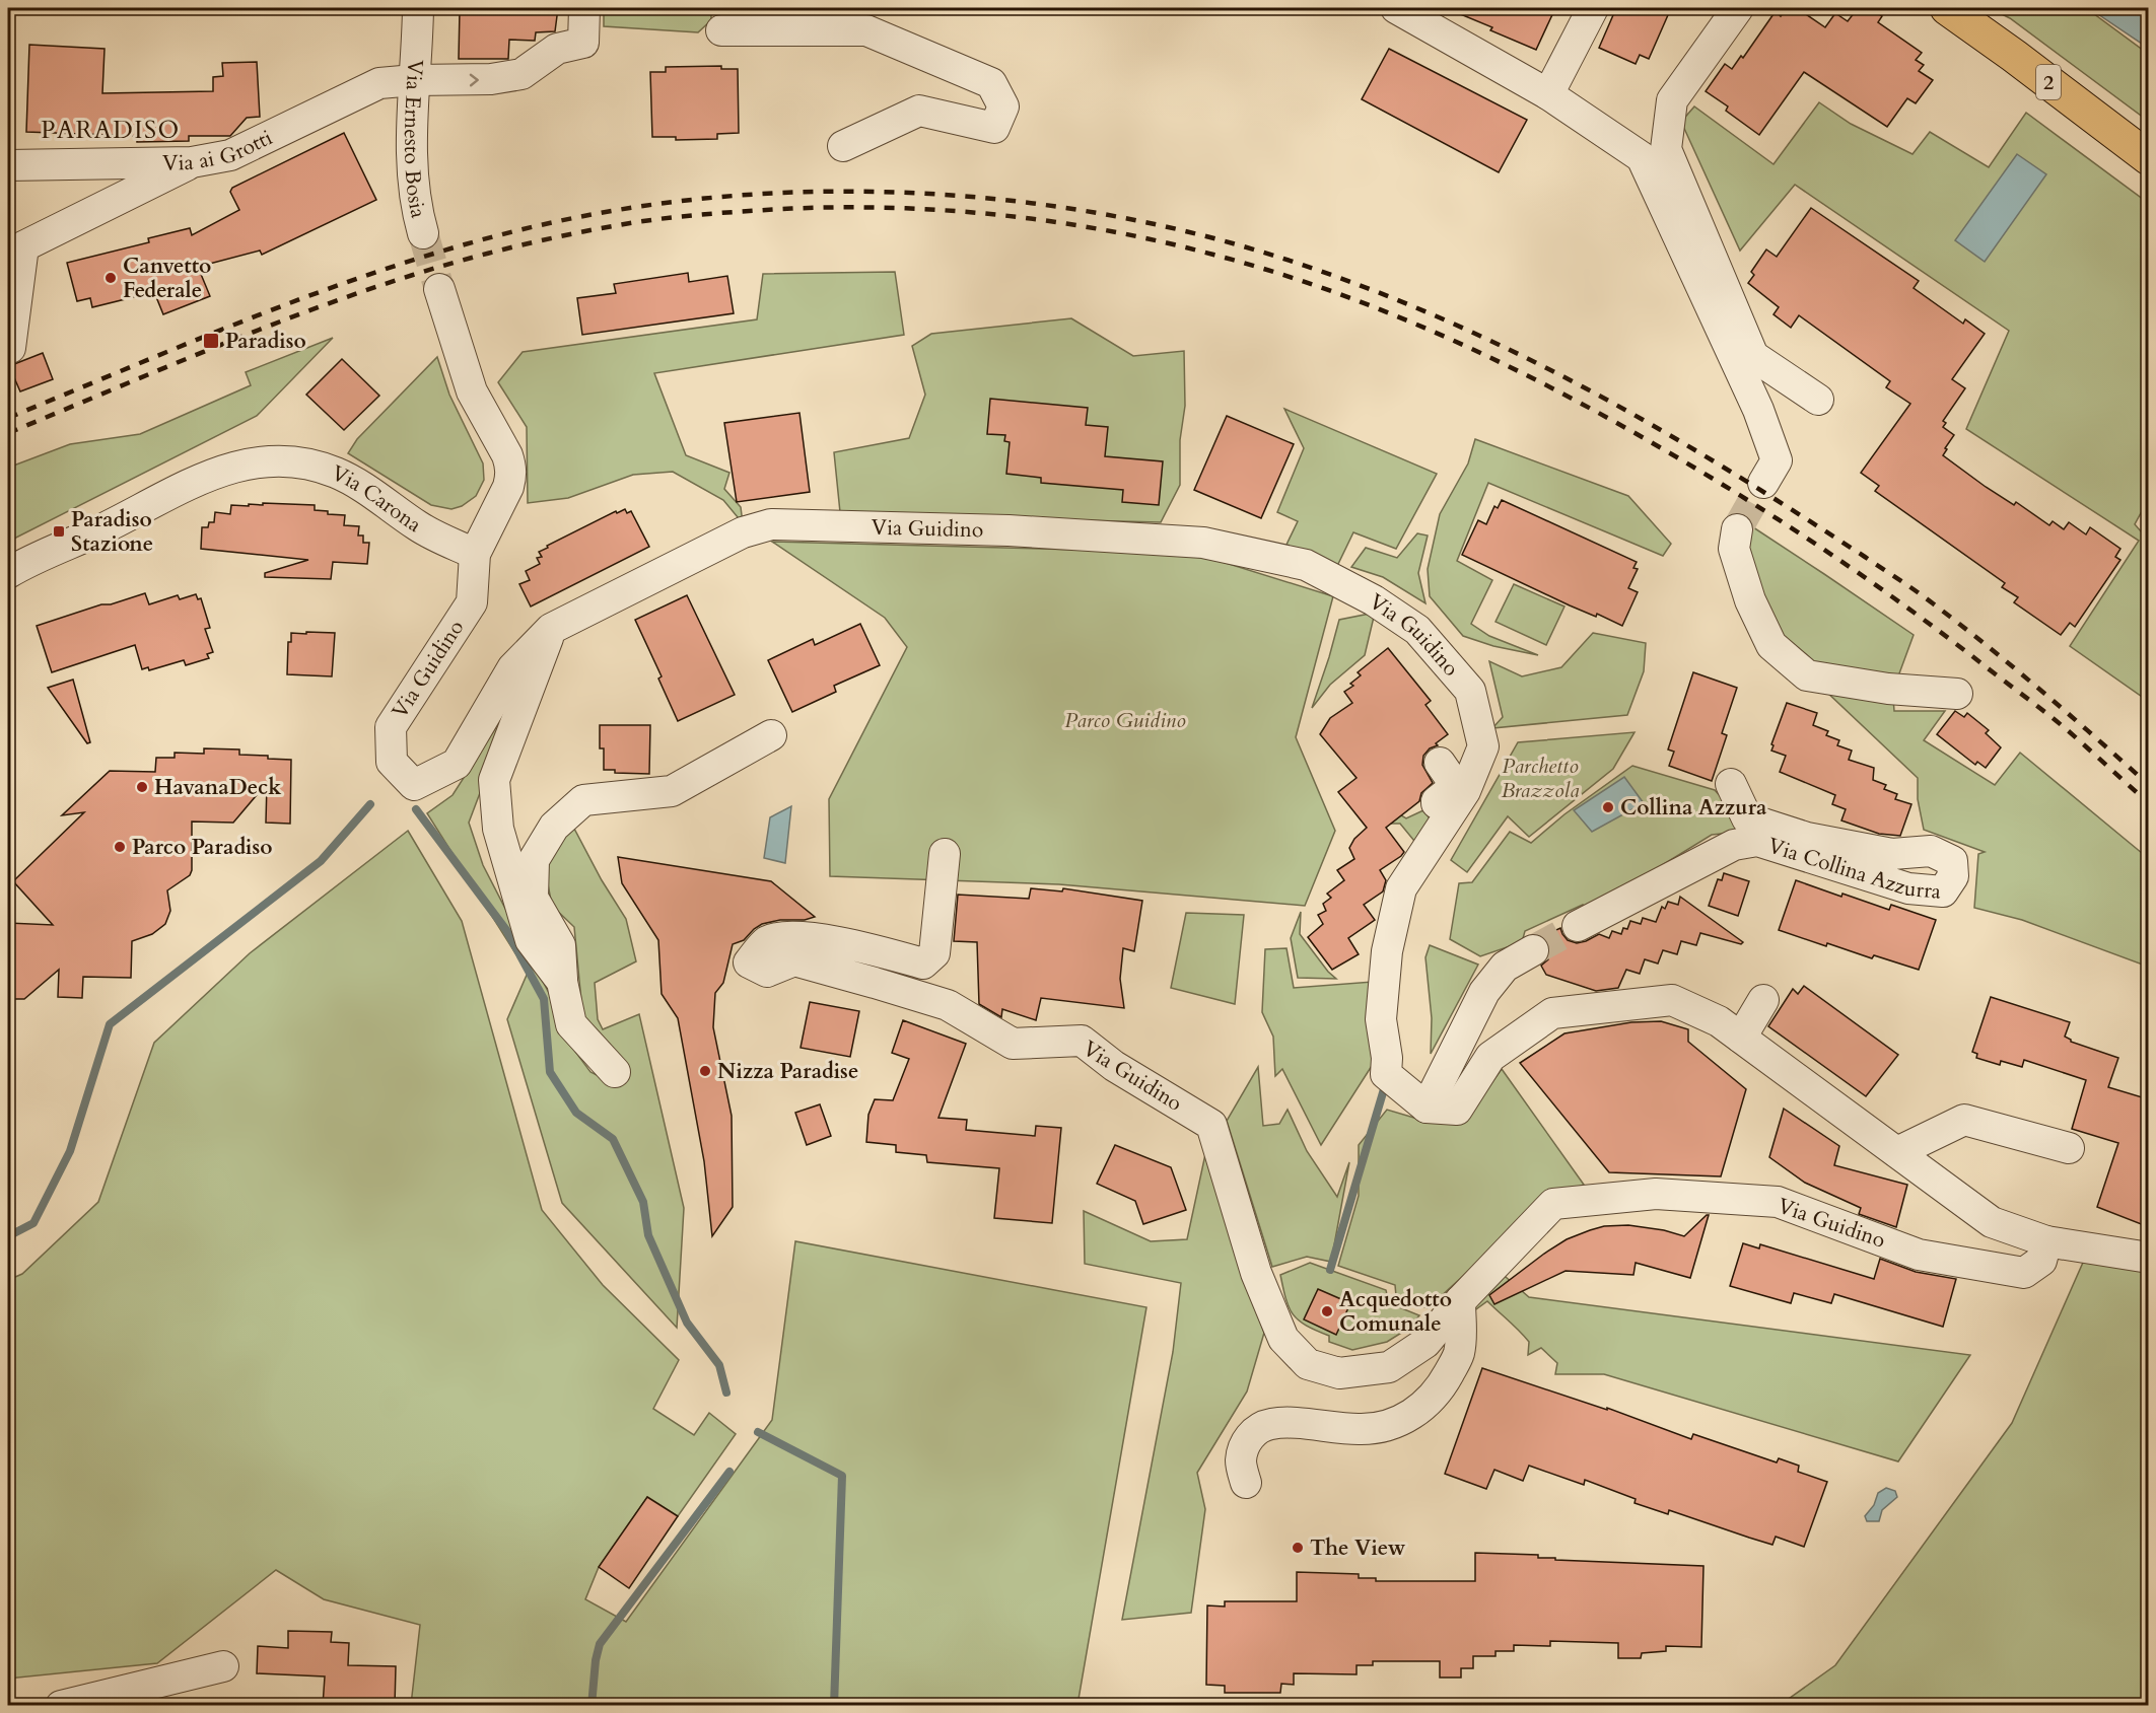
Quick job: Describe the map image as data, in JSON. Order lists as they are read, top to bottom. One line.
{"streets":{"main road":["2"],"street":["Via Ernesto Bosia","Via ai Grotti","Via Carona","Via Guidino","Via Collina Azzurra"]},"crossings":[["Via Ernesto Bosia","Via ai Grotti"],["Via Carona","Via Guidino"]],"districts":["PARADISO"],"parks":["Parco Guidino","Parchetto Brazzola"],"places":{"other":["Canvetto Federale","HavanaDeck","Collina Azzura","Parco Paradiso","Nizza Paradise","Acquedotto Comunale","The View"],"transit":["Paradiso","Paradiso Stazione"]}}
